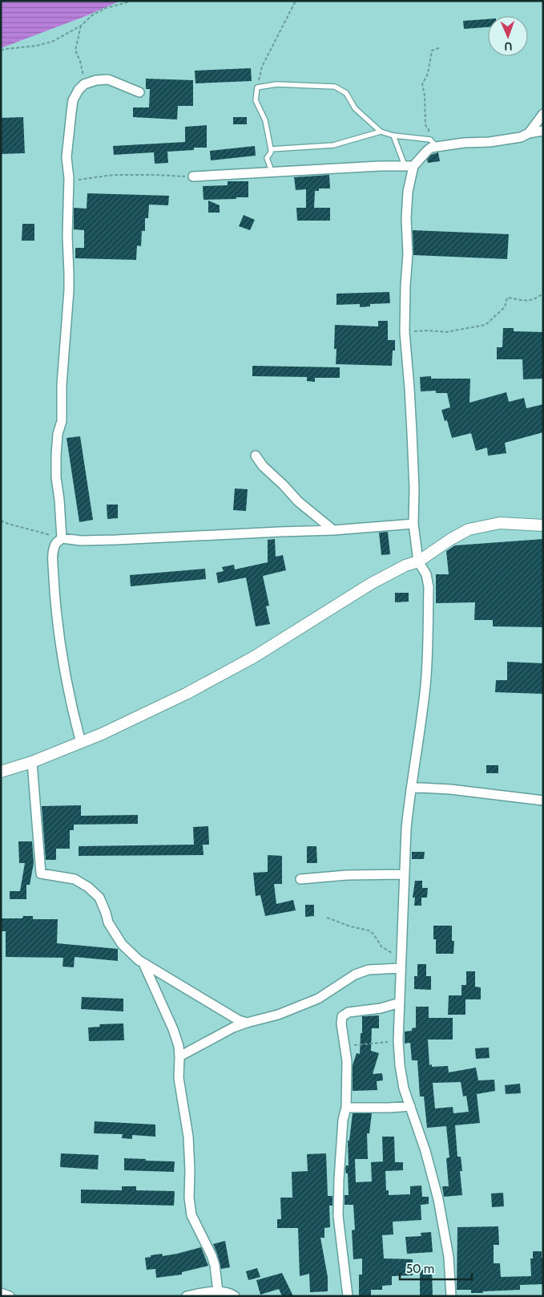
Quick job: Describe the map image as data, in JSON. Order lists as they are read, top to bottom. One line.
{"scale_bar":"50 m","north":"bottom"}
